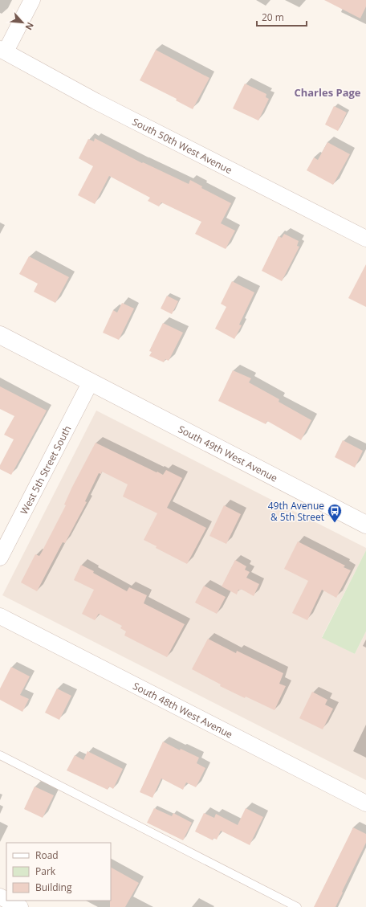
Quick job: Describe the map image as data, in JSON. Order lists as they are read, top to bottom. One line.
{"streets":{"street":["South 50th West Avenue","South 49th West Avenue","West 5th Street South","South 48th West Avenue"]},"crossings":[["South 49th West Avenue","West 5th Street South"]],"districts":["Charles Page"],"places":{"bus stop":["49th Avenue & 5th Street"]},"legend":["Road","Park","Building"],"scale_bar":"20 m","north":"bottom right"}
